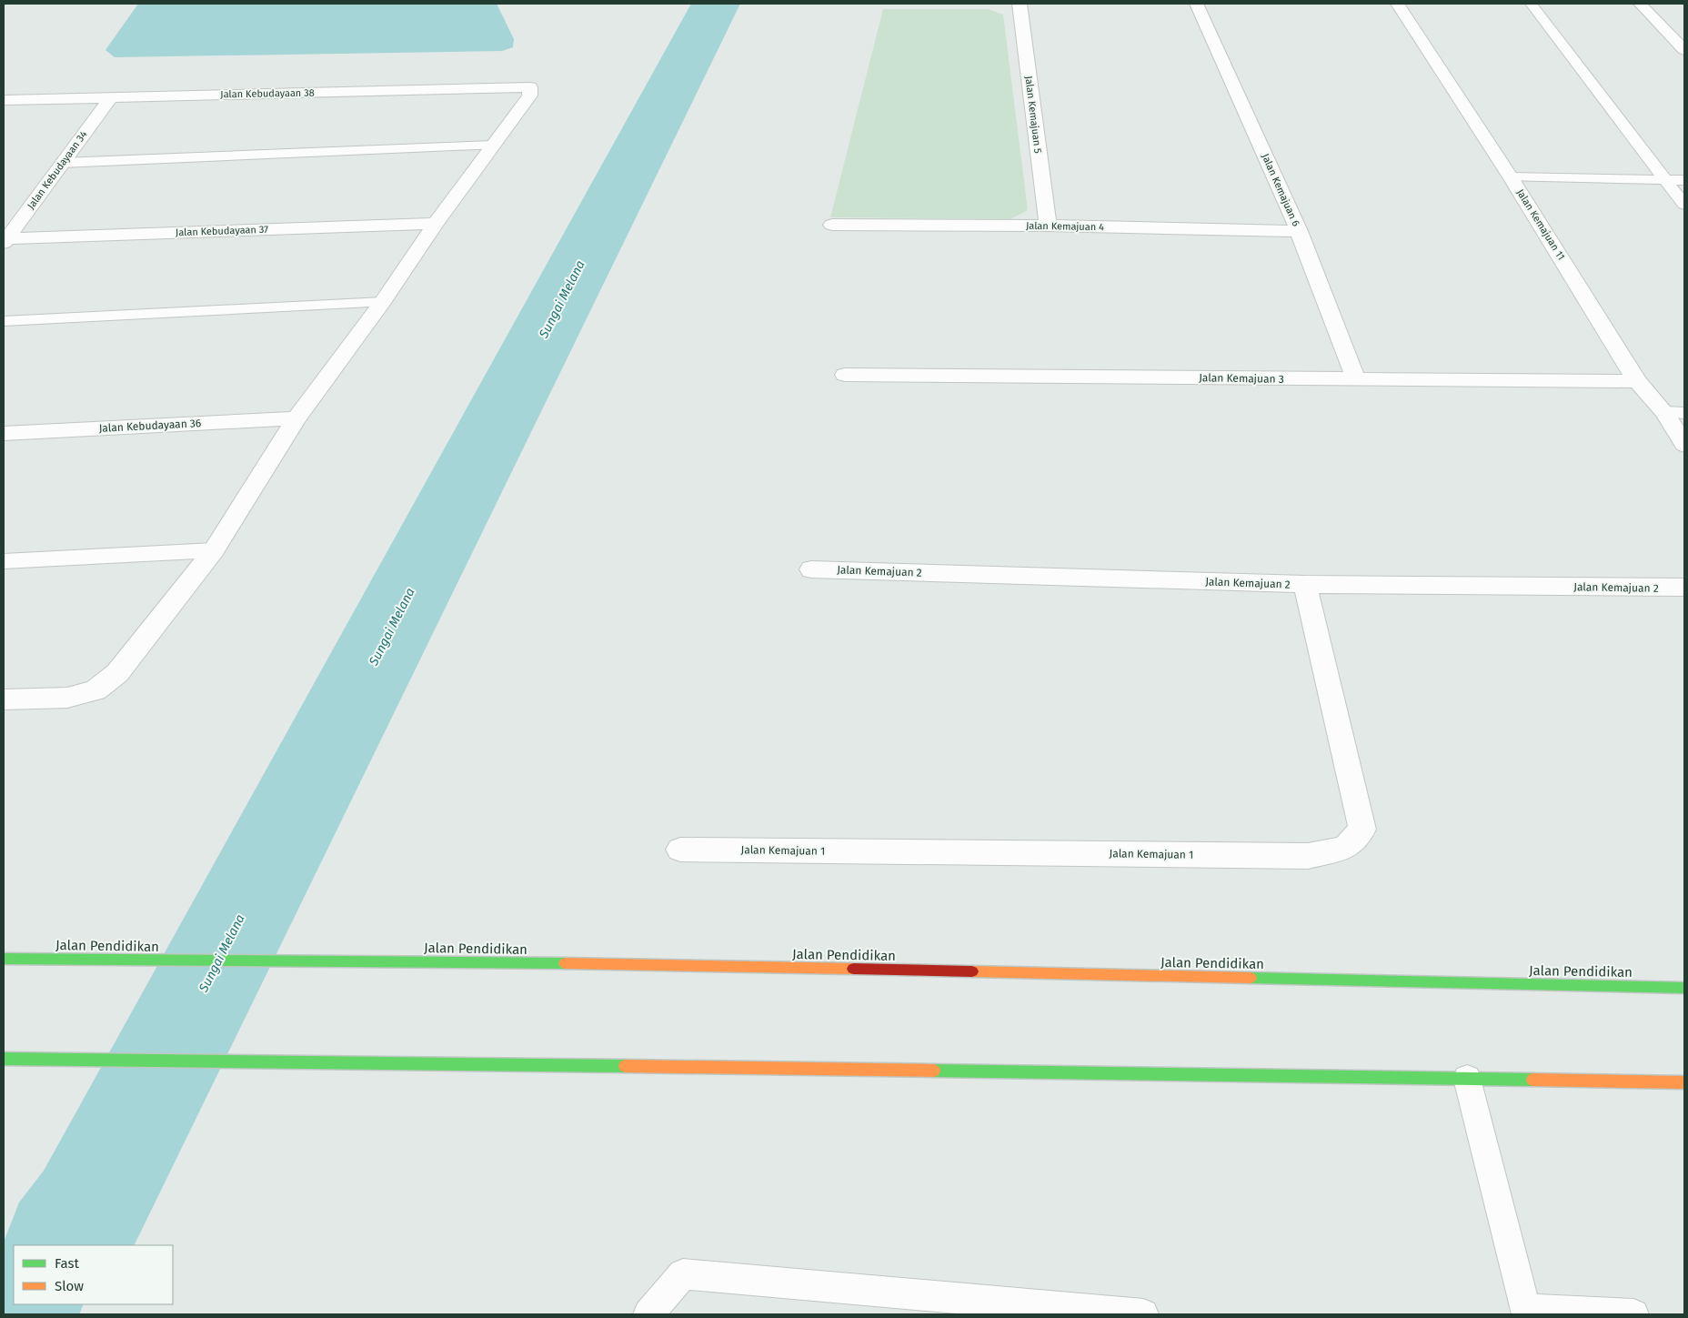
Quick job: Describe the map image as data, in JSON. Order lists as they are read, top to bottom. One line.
{"streets":{"main road":["Jalan Pendidikan"],"street":["Jalan Kebudayaan 38","Jalan Kemajuan 5","Jalan Kebudayaan 34","Jalan Kemajuan 6","Jalan Kemajuan 11","Jalan Kemajuan 4","Jalan Kebudayaan 37","Jalan Kemajuan 3","Jalan Kebudayaan 36","Jalan Kemajuan 2","Jalan Kemajuan 1"]},"crossings":[["Jalan Kebudayaan 38","Jalan Kebudayaan 34"],["Jalan Kemajuan 5","Jalan Kemajuan 4"],["Jalan Kebudayaan 34","Jalan Kebudayaan 37"],["Jalan Kemajuan 6","Jalan Kemajuan 4"],["Jalan Kemajuan 6","Jalan Kemajuan 3"],["Jalan Kemajuan 11","Jalan Kemajuan 3"],["Jalan Kemajuan 2","Jalan Kemajuan 1"]],"water":["Sungai Melana"],"legend":["Fast","Slow"]}
